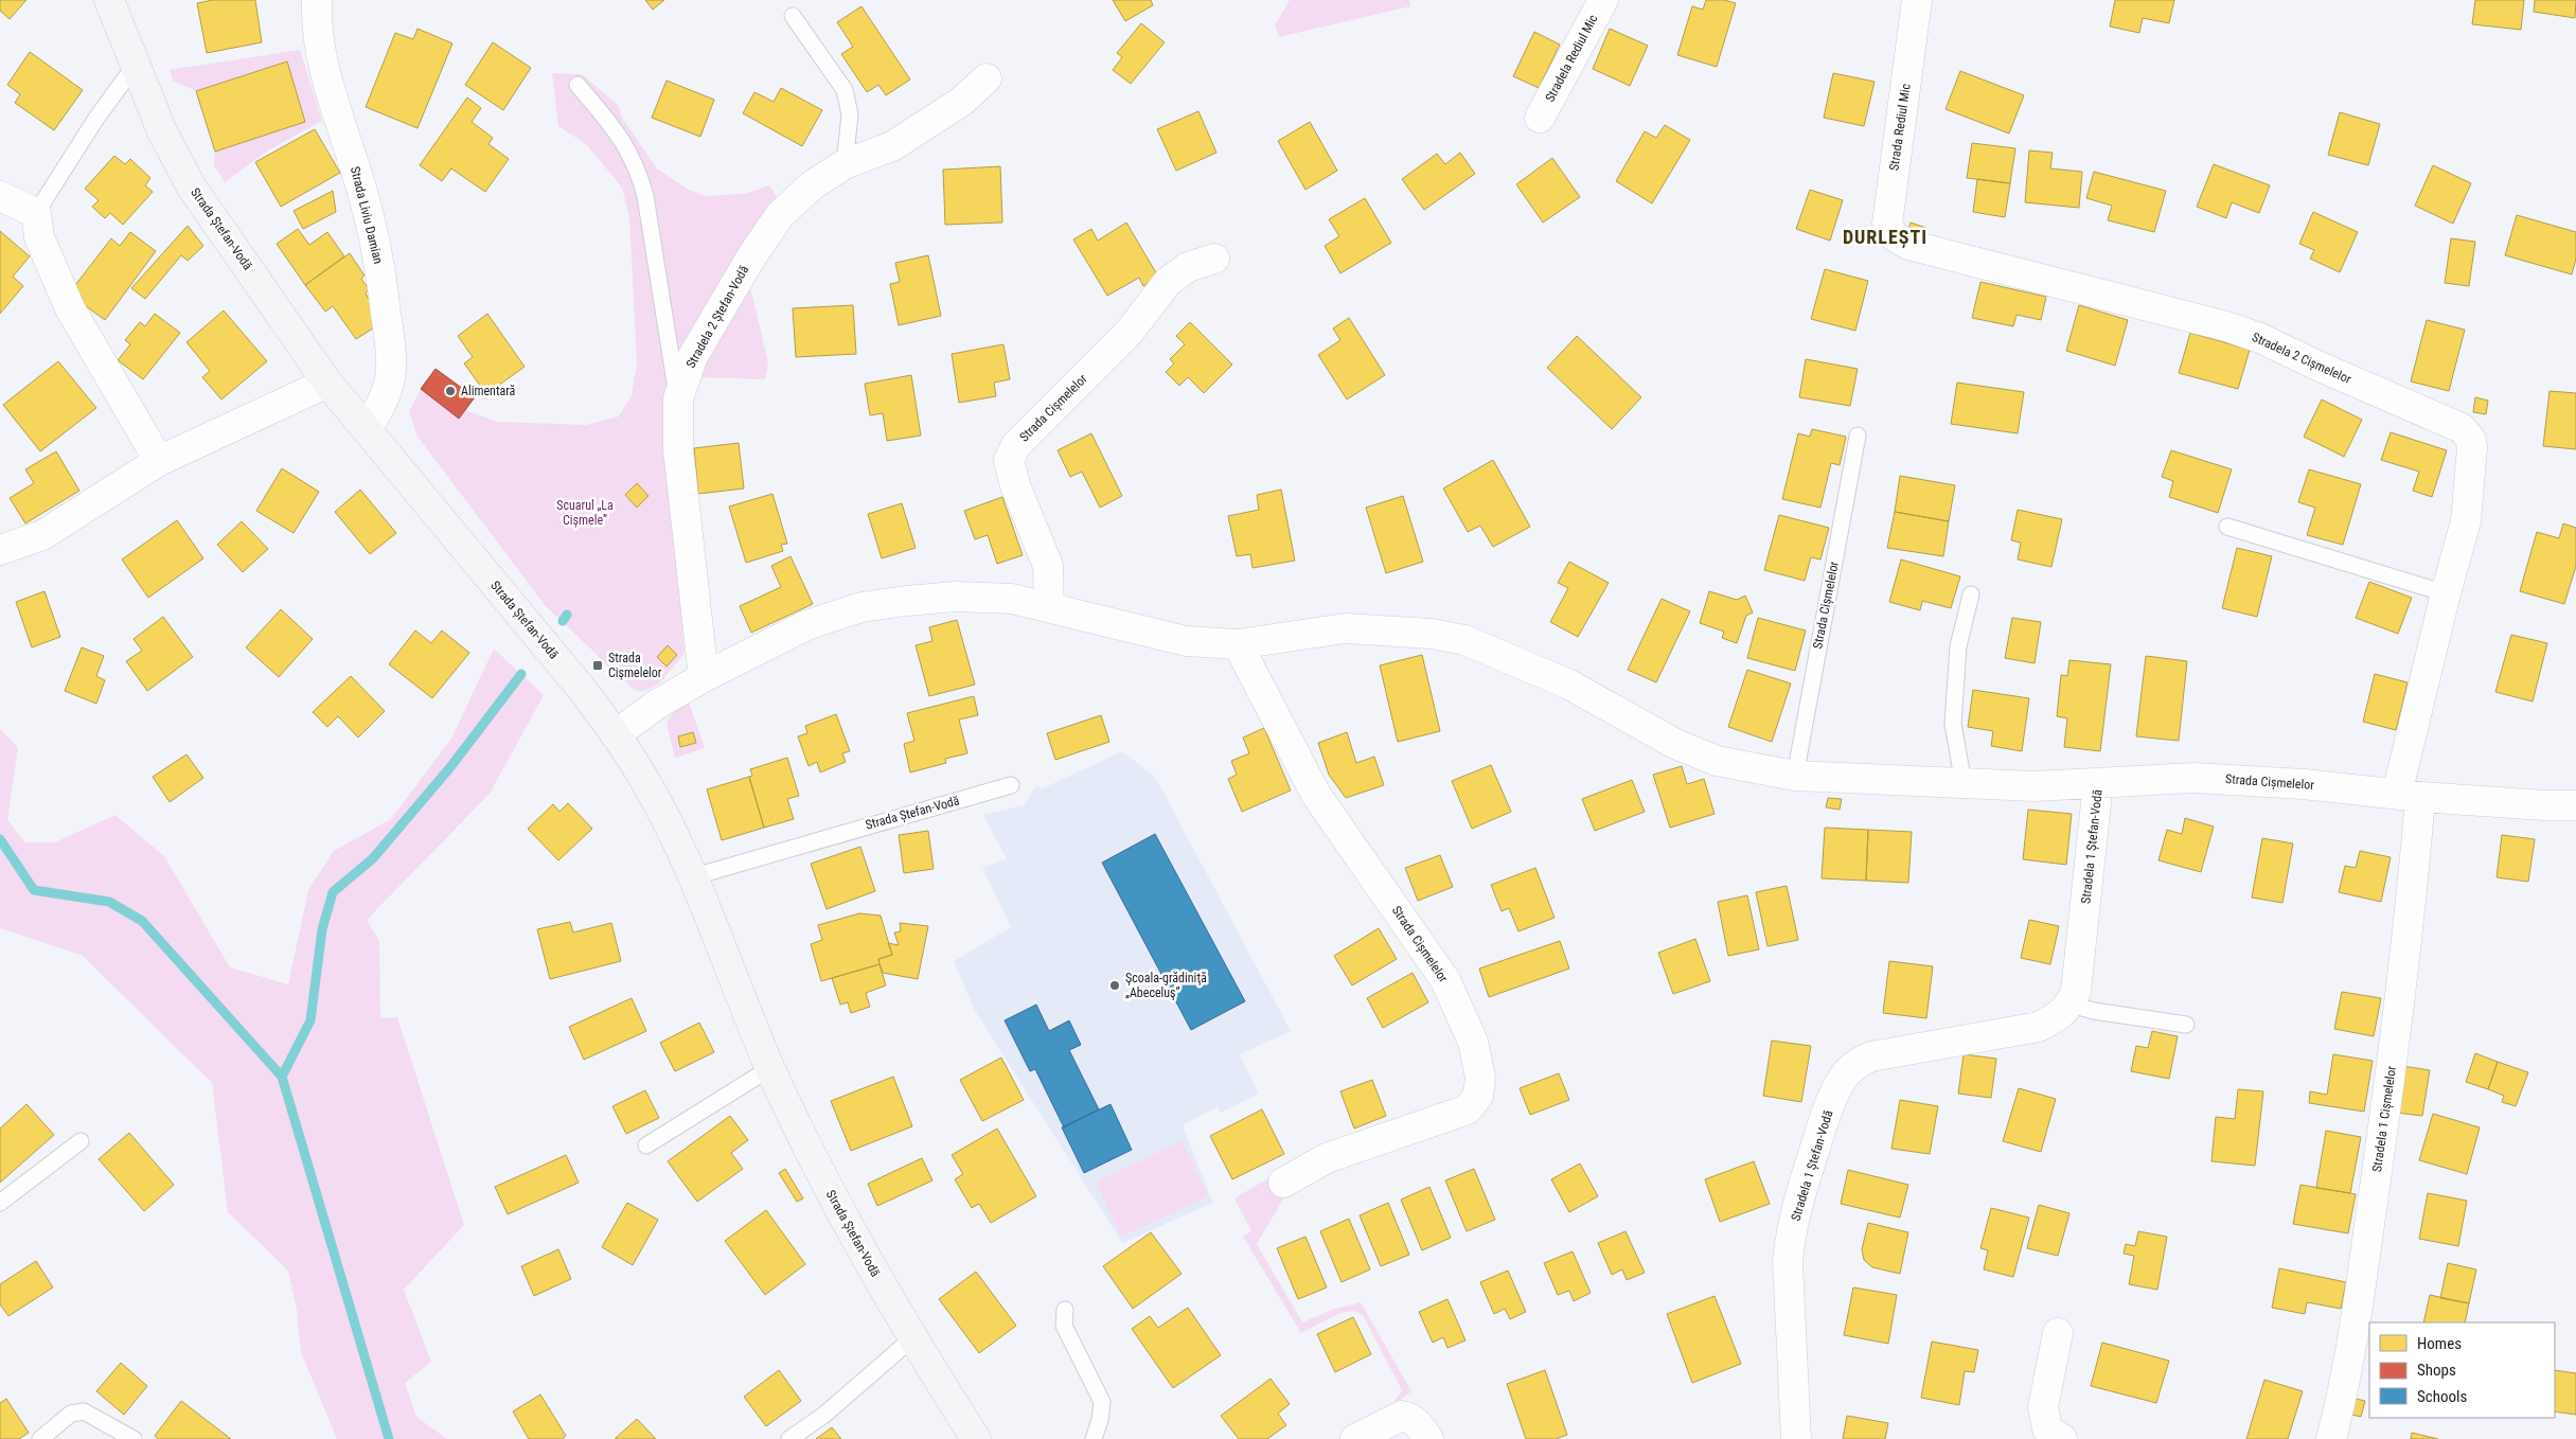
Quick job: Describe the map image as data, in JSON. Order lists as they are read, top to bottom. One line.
{"streets":{"street":["Stradela Rediul Mic","Strada Rediul Mic","Strada Liviu Damian","Strada Ștefan-Vodă","Stradela 2 Ștefan-Vodă","Stradela 2 Cișmelelor","Strada Cișmelelor","Stradela 1 Ștefan-Vodă","Stradela 1 Cișmelelor"]},"crossings":[["Strada Rediul Mic","Stradela 2 Cișmelelor"],["Strada Liviu Damian","Strada Ștefan-Vodă"],["Strada Ștefan-Vodă","Strada Cișmelelor"],["Stradela 2 Ștefan-Vodă","Strada Cișmelelor"],["Stradela 2 Cișmelelor","Strada Cișmelelor"],["Stradela 2 Cișmelelor","Stradela 1 Cișmelelor"],["Strada Cișmelelor","Stradela 1 Ștefan-Vodă"],["Strada Cișmelelor","Stradela 1 Cișmelelor"]],"districts":["DURLEȘTI"],"parks":["Scuarul „La Cișmele”"],"places":{"other":["Alimentară","Şcoala-grădiniţă „Abeceluş”"],"transit":["Strada Cișmelelor"]},"legend":["Homes","Shops","Schools"]}
